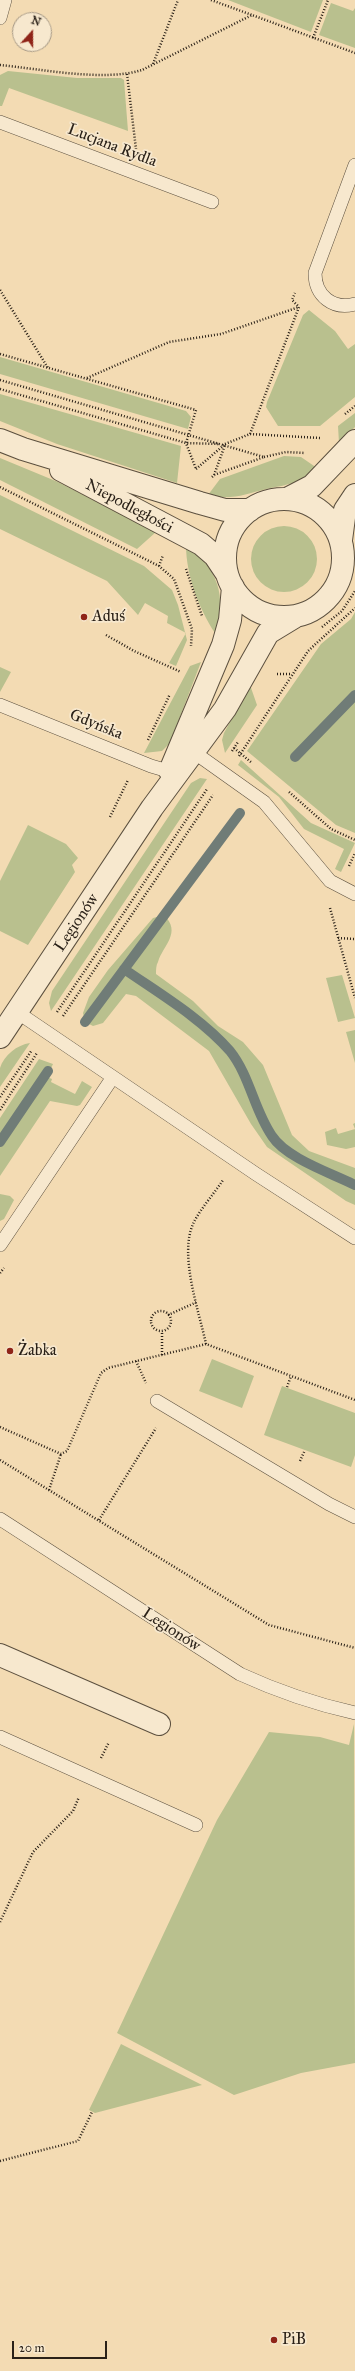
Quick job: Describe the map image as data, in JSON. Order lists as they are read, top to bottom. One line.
{"streets":{"street":["Niepodległości","Legionów"],"lane":["Lucjana Rydla","Gdyńska"]},"crossings":[["Niepodległości","Legionów"],["Gdyńska","Legionów"]],"places":["Aduś","Żabka","PiB"],"scale_bar":"20 m","north":"top"}
